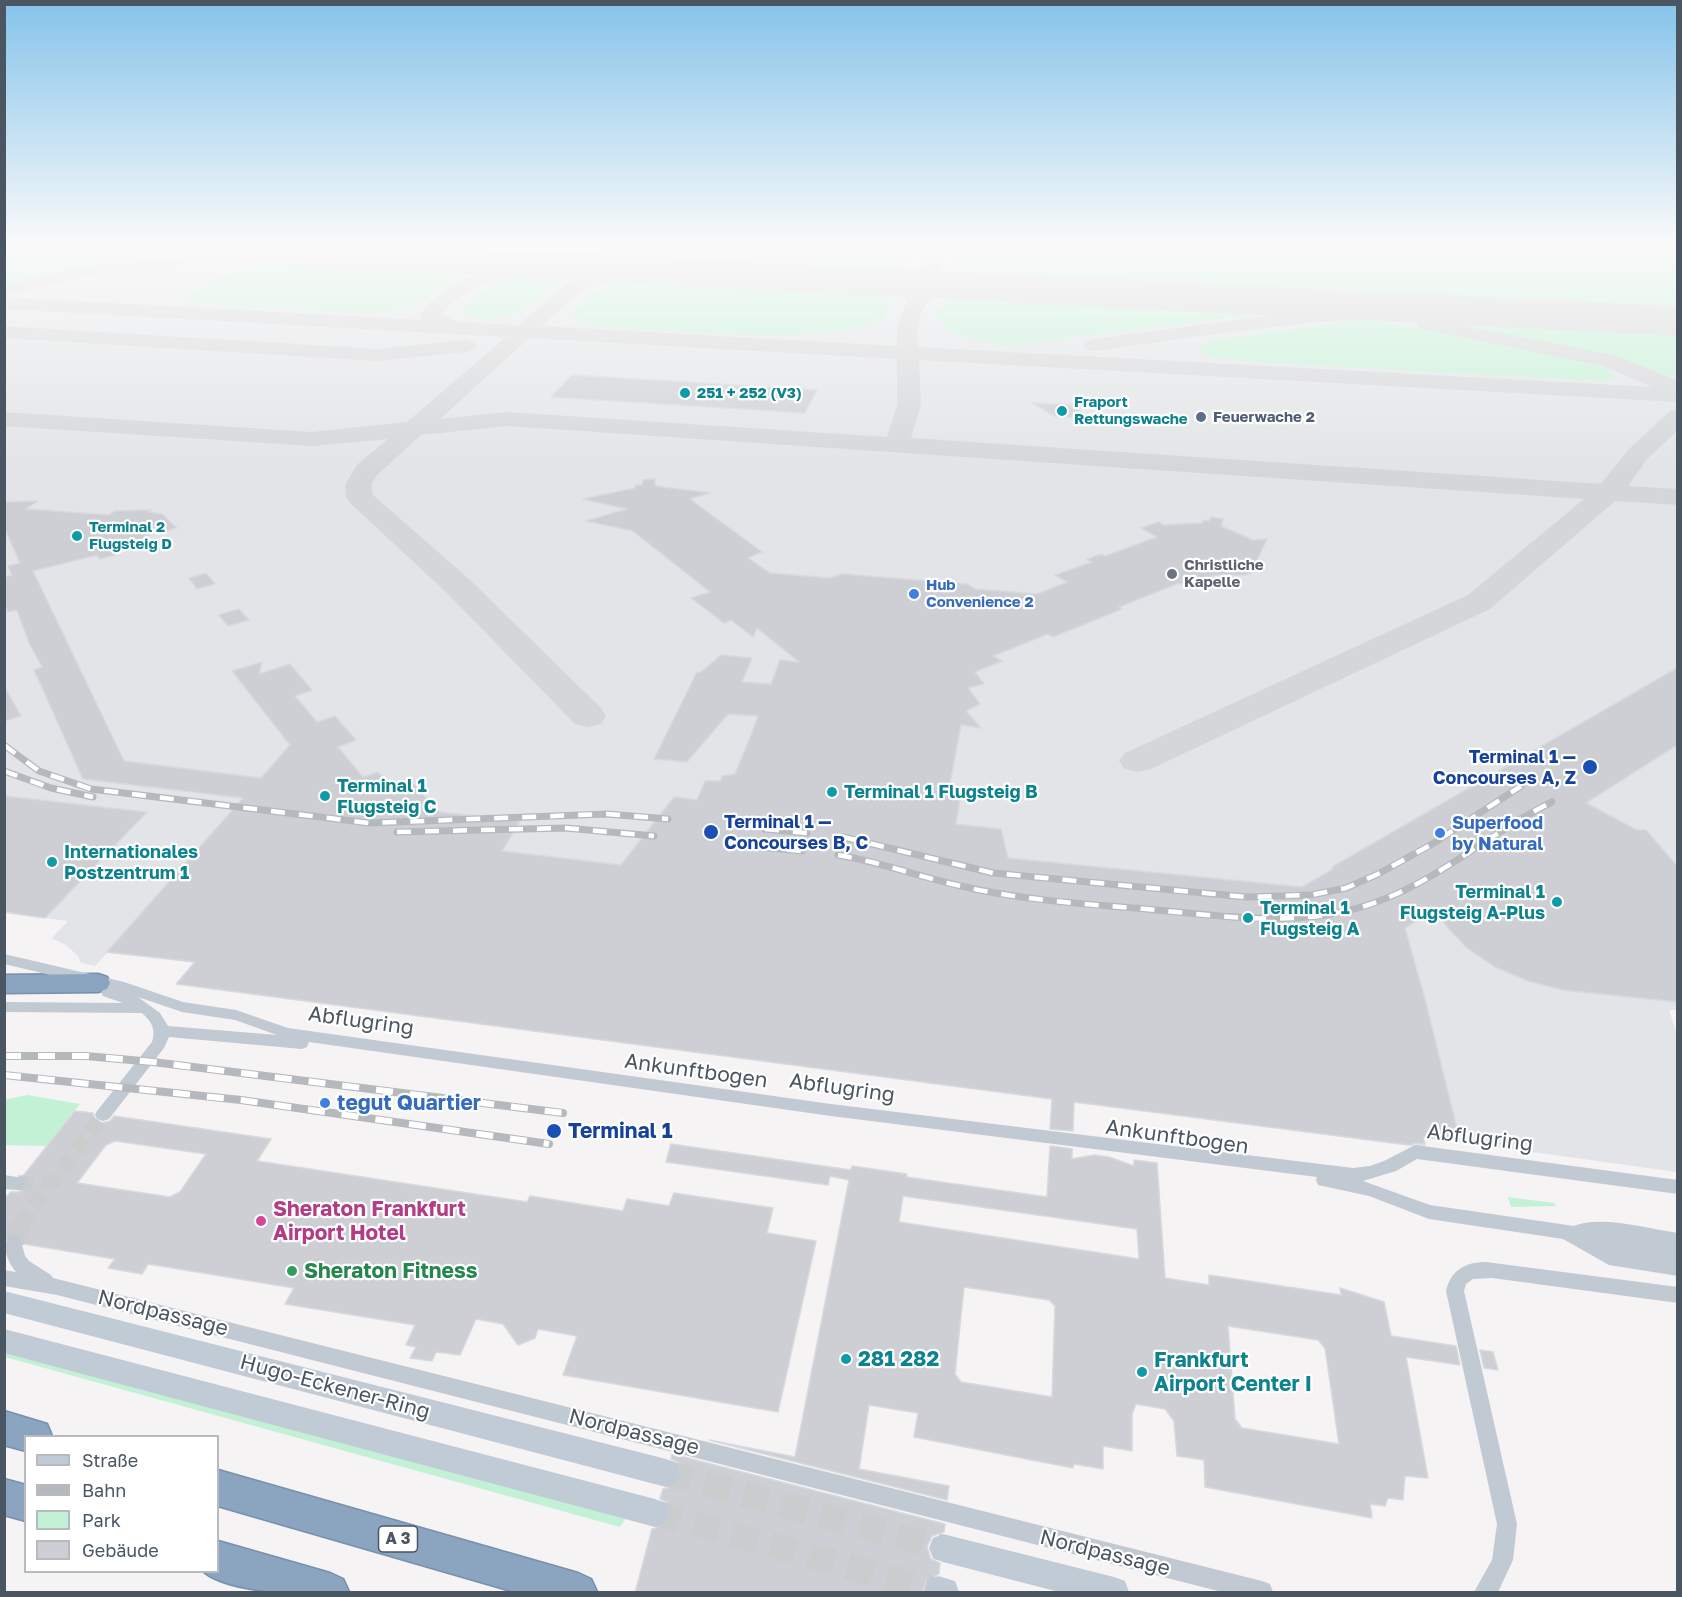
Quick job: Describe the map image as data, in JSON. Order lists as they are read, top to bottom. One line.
{"streets":{"highway":["A 3"],"street":["Abflugring","Ankunftbogen","Nordpassage","Hugo-Eckener-Ring"]},"places":["251 + 252 (V3)","Fraport Rettungswache","Feuerwache 2","Terminal 2 Flugsteig D","Christliche Kapelle","Hub Convenience 2","Terminal 1 — Concourses A, Z","Terminal 1 Flugsteig B","Terminal 1 Flugsteig C","Terminal 1 — Concourses B, C","Superfood by Natural","Internationales Postzentrum 1","Terminal 1 Flugsteig A-Plus","Terminal 1 Flugsteig A","tegut Quartier","Terminal 1","Sheraton Frankfurt Airport Hotel","Sheraton Fitness","281 282","Frankfurt Airport Center I"],"legend":["Straße","Bahn","Park","Gebäude"]}
